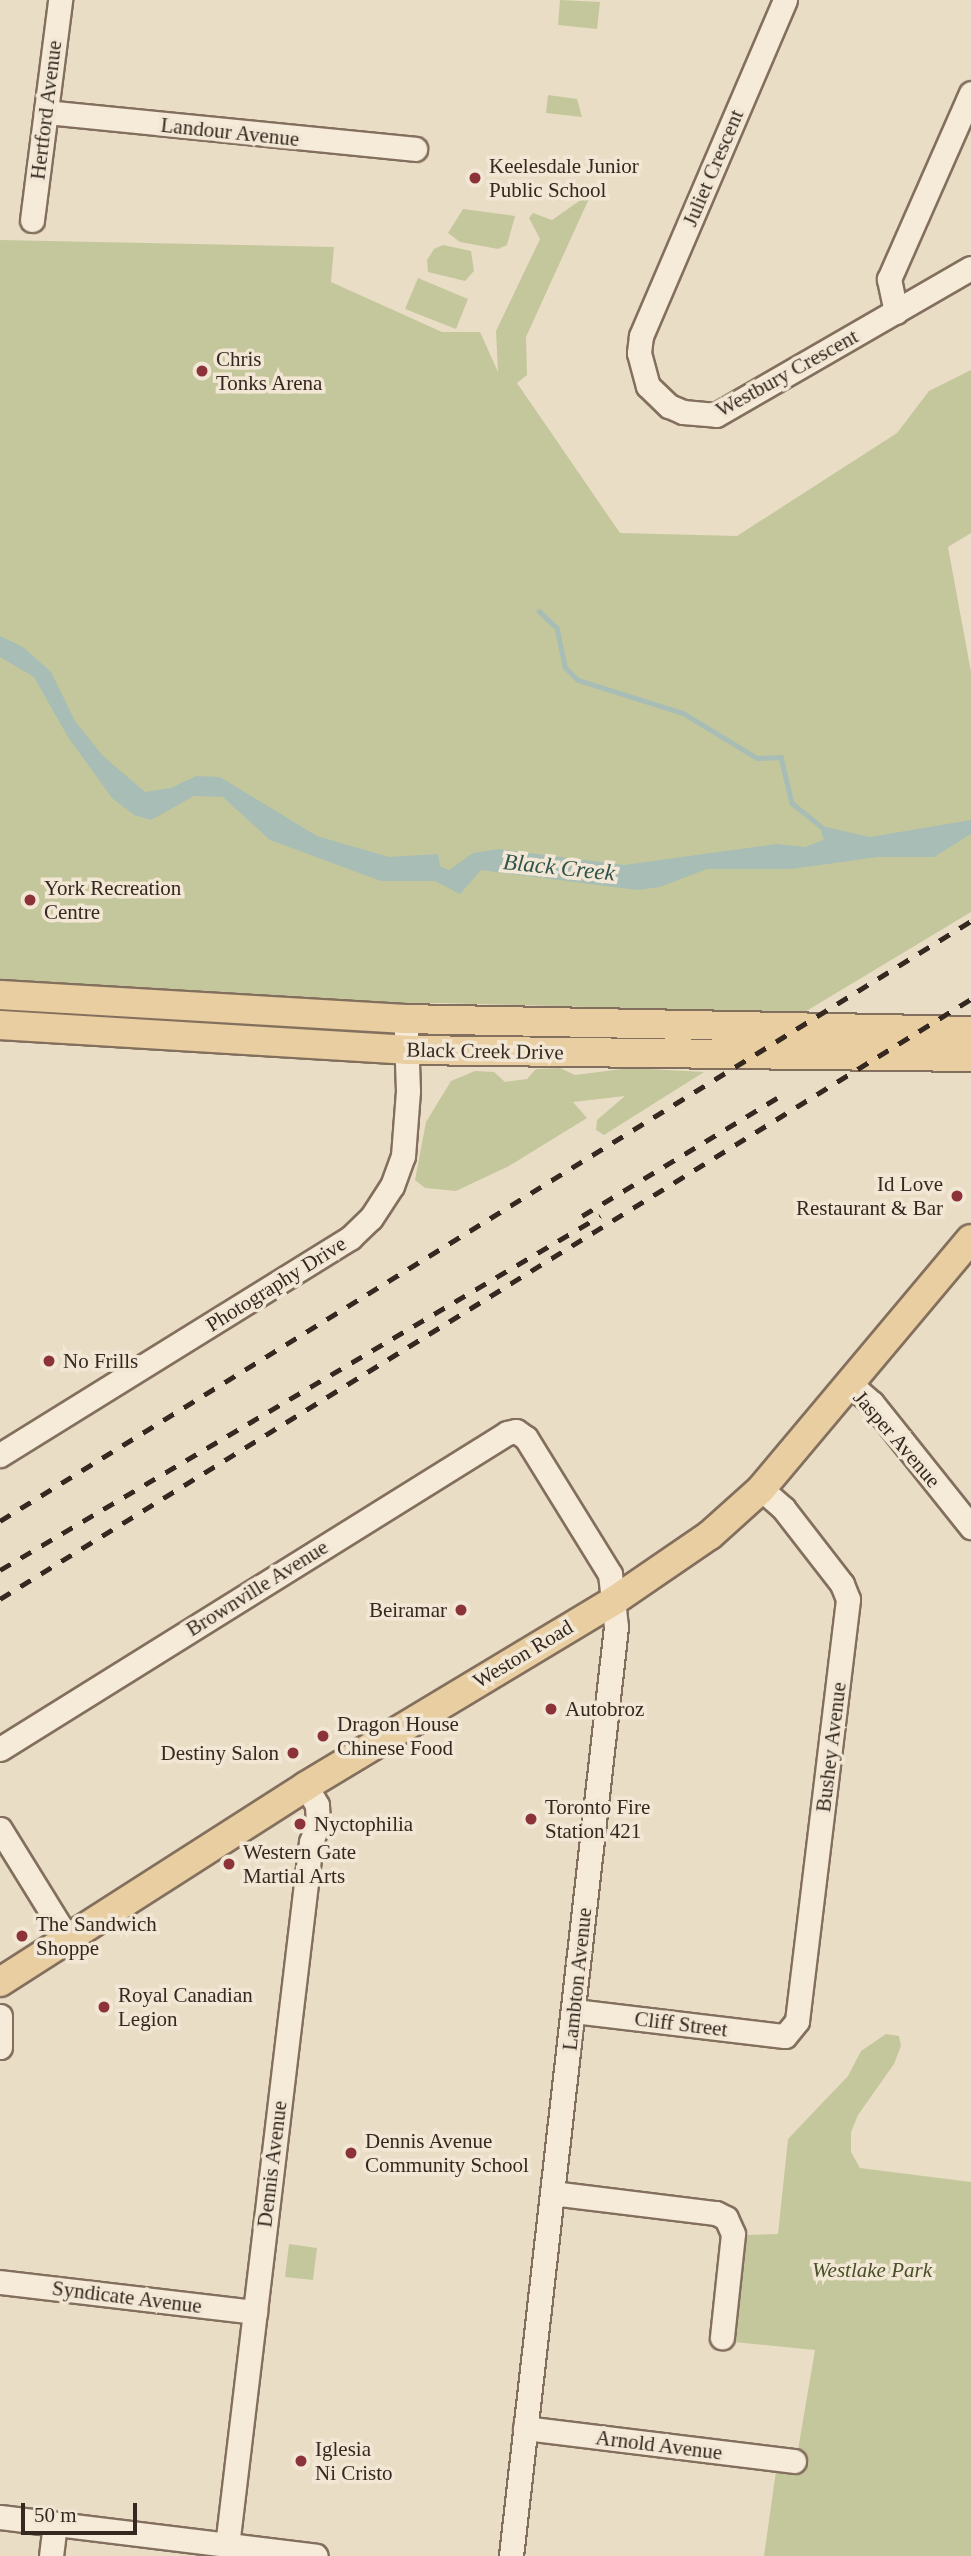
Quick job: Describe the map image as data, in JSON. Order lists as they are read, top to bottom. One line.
{"streets":{"main road":["Black Creek Drive","Weston Road"],"street":["Hertford Avenue","Landour Avenue","Juliet Crescent","Westbury Crescent","Photography Drive","Jasper Avenue","Brownville Avenue","Bushey Avenue","Lambton Avenue","Cliff Street","Dennis Avenue","Syndicate Avenue","Arnold Avenue"]},"crossings":[["Hertford Avenue","Landour Avenue"],["Juliet Crescent","Westbury Crescent"],["Black Creek Drive","Photography Drive"],["Jasper Avenue","Weston Road"],["Brownville Avenue","Lambton Avenue"],["Weston Road","Bushey Avenue"],["Weston Road","Lambton Avenue"],["Weston Road","Dennis Avenue"],["Bushey Avenue","Cliff Street"],["Lambton Avenue","Cliff Street"],["Lambton Avenue","Arnold Avenue"],["Dennis Avenue","Syndicate Avenue"]],"water":["Black Creek"],"parks":["Westlake Park"],"places":["Keelesdale Junior Public School","Chris Tonks Arena","York Recreation Centre","Id Love Restaurant & Bar","No Frills","Beiramar","Autobroz","Dragon House Chinese Food","Destiny Salon","Toronto Fire Station 421","Nyctophilia","Western Gate Martial Arts","The Sandwich Shoppe","Royal Canadian Legion","Dennis Avenue Community School","Iglesia Ni Cristo"],"scale_bar":"50 m"}
